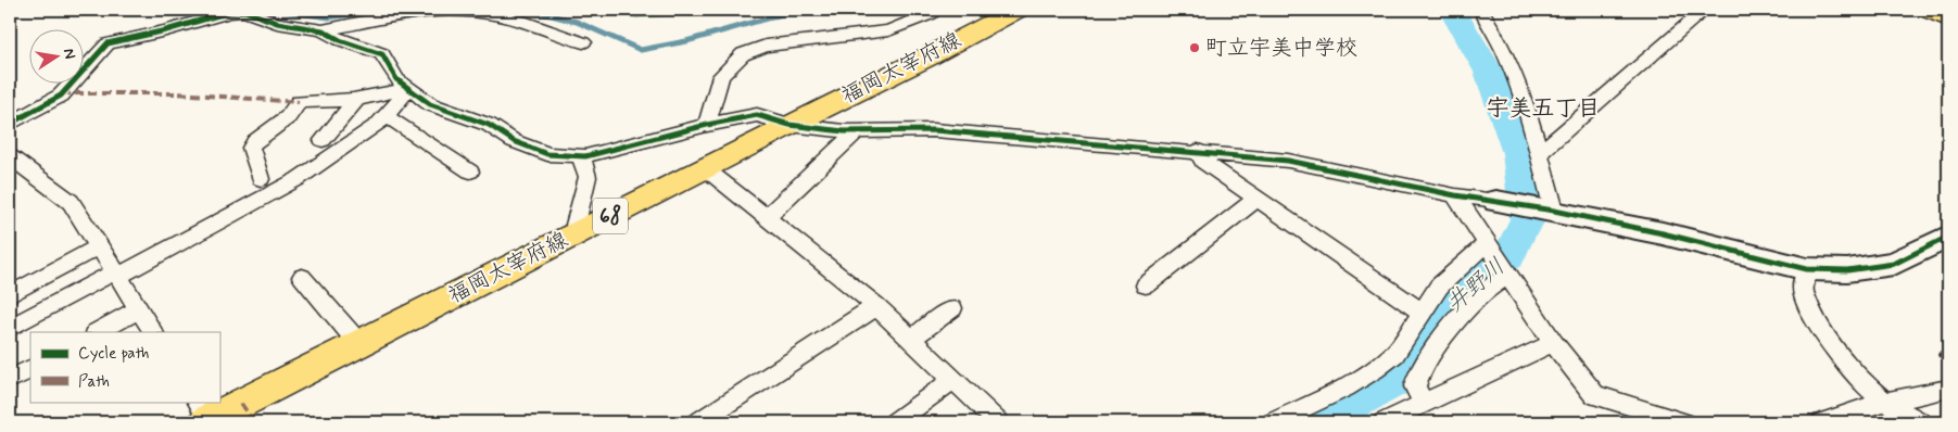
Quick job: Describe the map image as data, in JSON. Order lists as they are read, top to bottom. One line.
{"streets":{"main road":["福岡太宰府線","68"]},"districts":["宇美五丁目"],"water":["井野川"],"places":["町立宇美中学校"],"legend":["Cycle path","Path"],"north":"right"}
